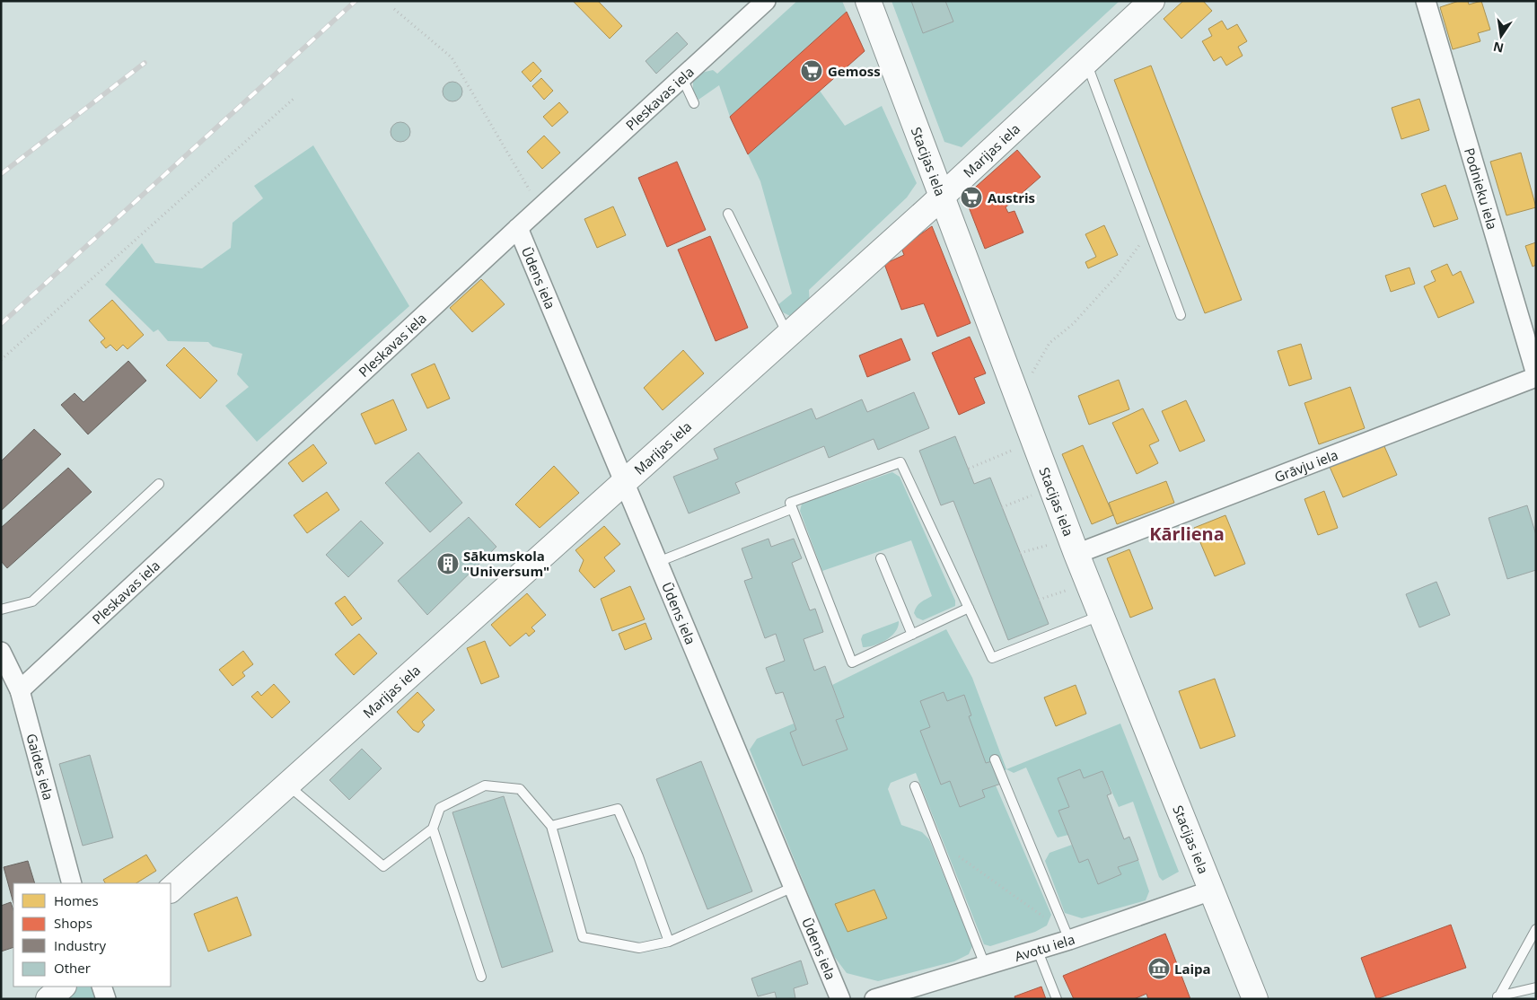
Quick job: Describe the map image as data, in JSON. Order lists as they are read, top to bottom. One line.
{"streets":{"street":["Pleskavas iela","Marijas iela","Stacijas iela","Podnieku iela","Ūdens iela","Grāvju iela","Gaides iela","Avotu iela"]},"crossings":[["Pleskavas iela","Ūdens iela"],["Pleskavas iela","Gaides iela"],["Marijas iela","Stacijas iela"],["Marijas iela","Ūdens iela"],["Stacijas iela","Grāvju iela"],["Stacijas iela","Avotu iela"],["Podnieku iela","Grāvju iela"]],"districts":["Kārliena"],"places":{"supermarket":["Gemoss","Austris"],"building":["Sākumskola \"Universum\""],"museum":["Laipa"]},"legend":["Homes","Shops","Industry","Other"],"north":"bottom"}
